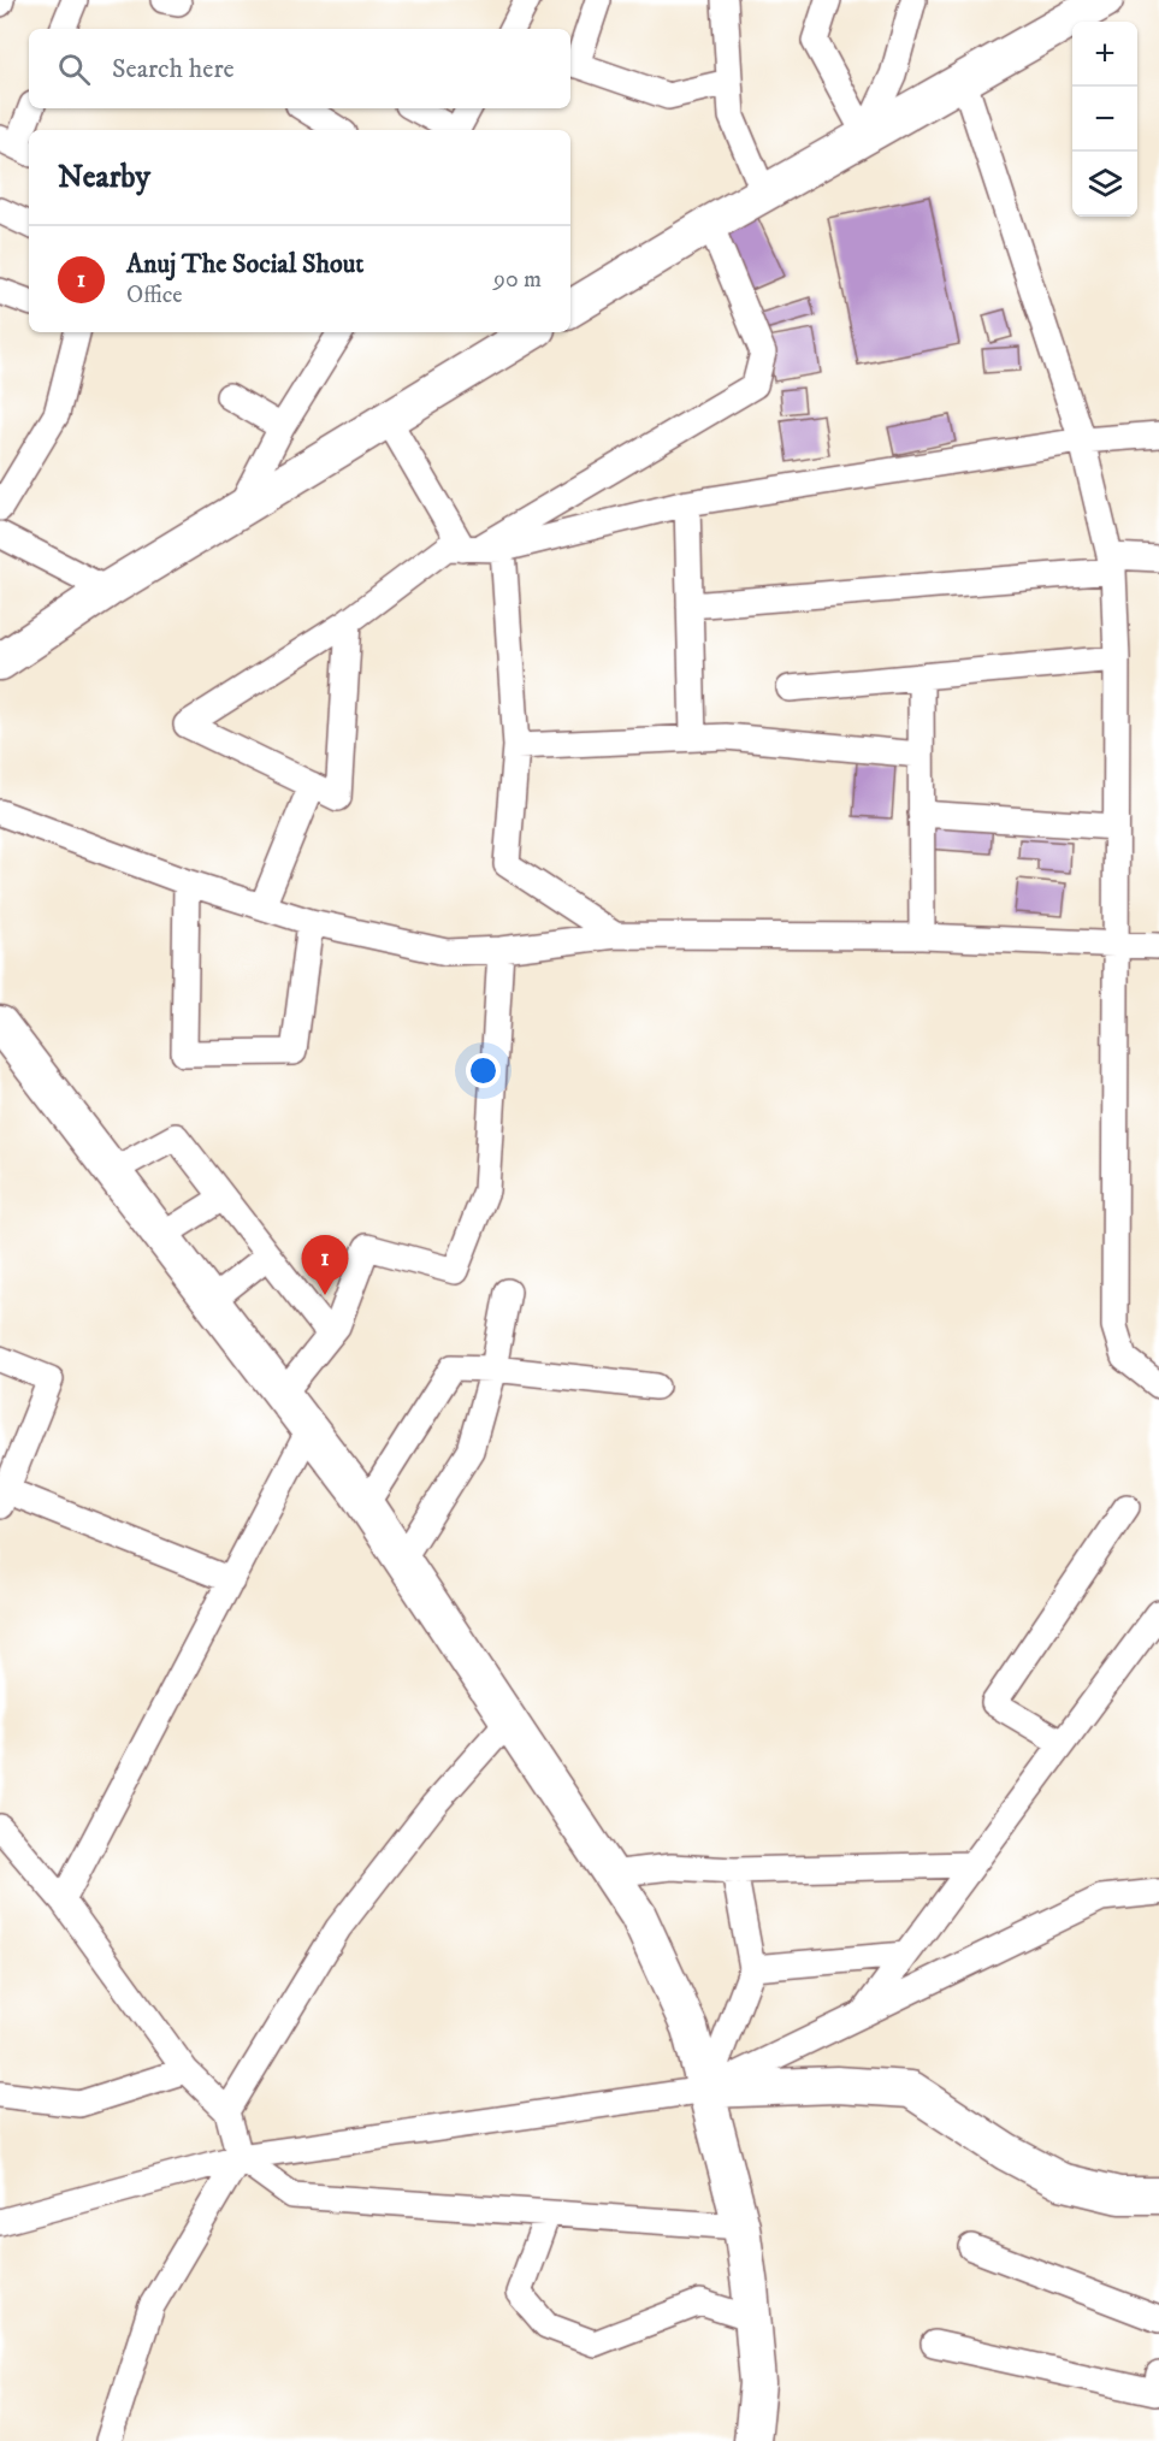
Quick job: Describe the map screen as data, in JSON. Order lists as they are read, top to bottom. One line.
{"page":{"map_buttons":["+","−"],"search":"Search here","heading":"Nearby","list":[{"mark":"1","name":"Anuj The Social Shout","note":"Office","value":"90 m"}],"pins":"1"}}
